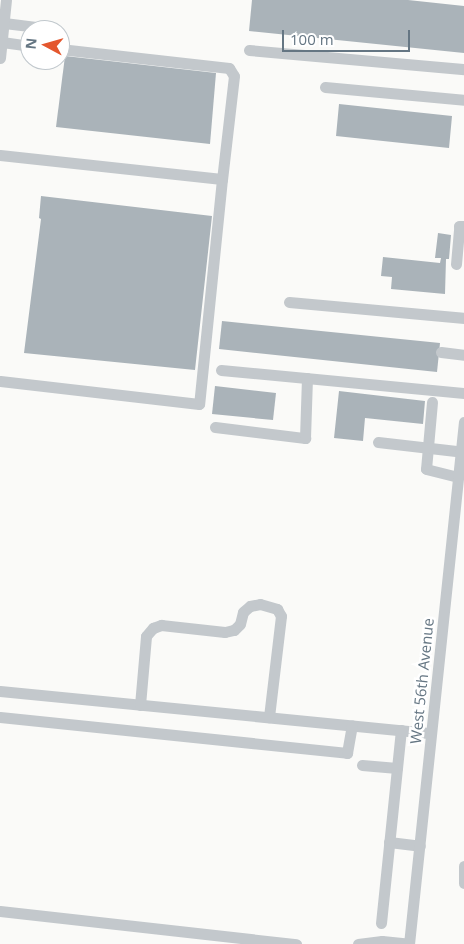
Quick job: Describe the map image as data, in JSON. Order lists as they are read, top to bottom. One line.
{"streets":{"street":["West 56th Avenue"]},"scale_bar":"100 m","north":"left"}
